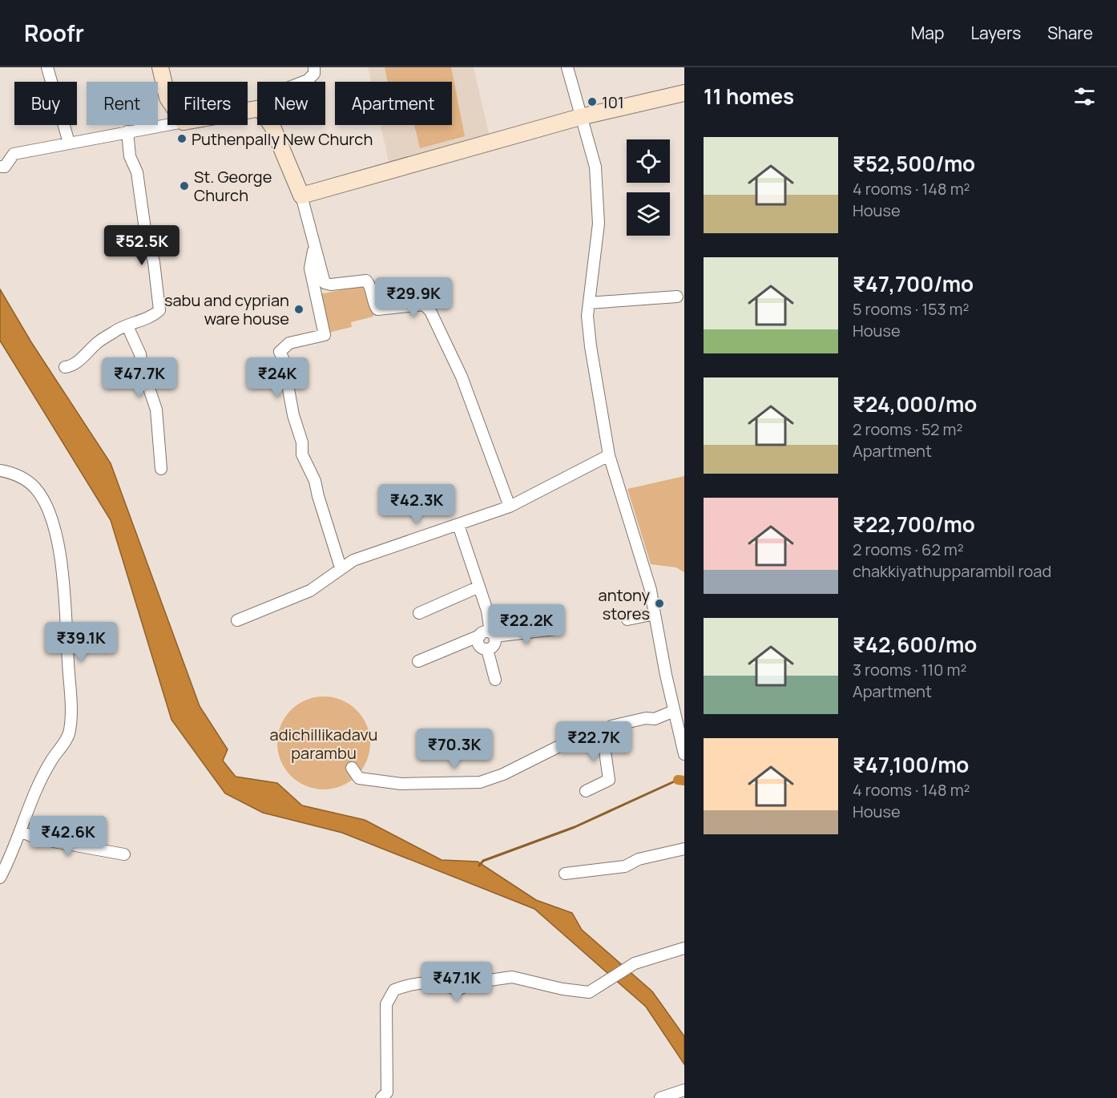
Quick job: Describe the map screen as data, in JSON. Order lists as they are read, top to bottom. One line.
{"parks":["adichillikadavu parambu"],"places":["101","Puthenpally New Church","St. George Church","sabu and cyprian ware house","antony stores"],"page":{"header":"Roofr","nav":["Map","Layers","Share"],"heading":"11 homes","chip":["Buy","Rent","Filters","New","Apartment"],"list":[{"name":"₹52,500/mo","note":"4 rooms · 148 m² · House"},{"name":"₹47,700/mo","note":"5 rooms · 153 m² · House"},{"name":"₹24,000/mo","note":"2 rooms · 52 m² · Apartment"},{"name":"₹22,700/mo","note":"2 rooms · 62 m² · chakkiyathupparambil road"},{"name":"₹42,600/mo","note":"3 rooms · 110 m² · Apartment"},{"name":"₹47,100/mo","note":"4 rooms · 148 m² · House"}],"price":["₹52.5K","₹29.9K","₹47.7K","₹24K","₹42.3K","₹22.2K","₹39.1K","₹22.7K","₹70.3K","₹42.6K","₹47.1K"]}}
